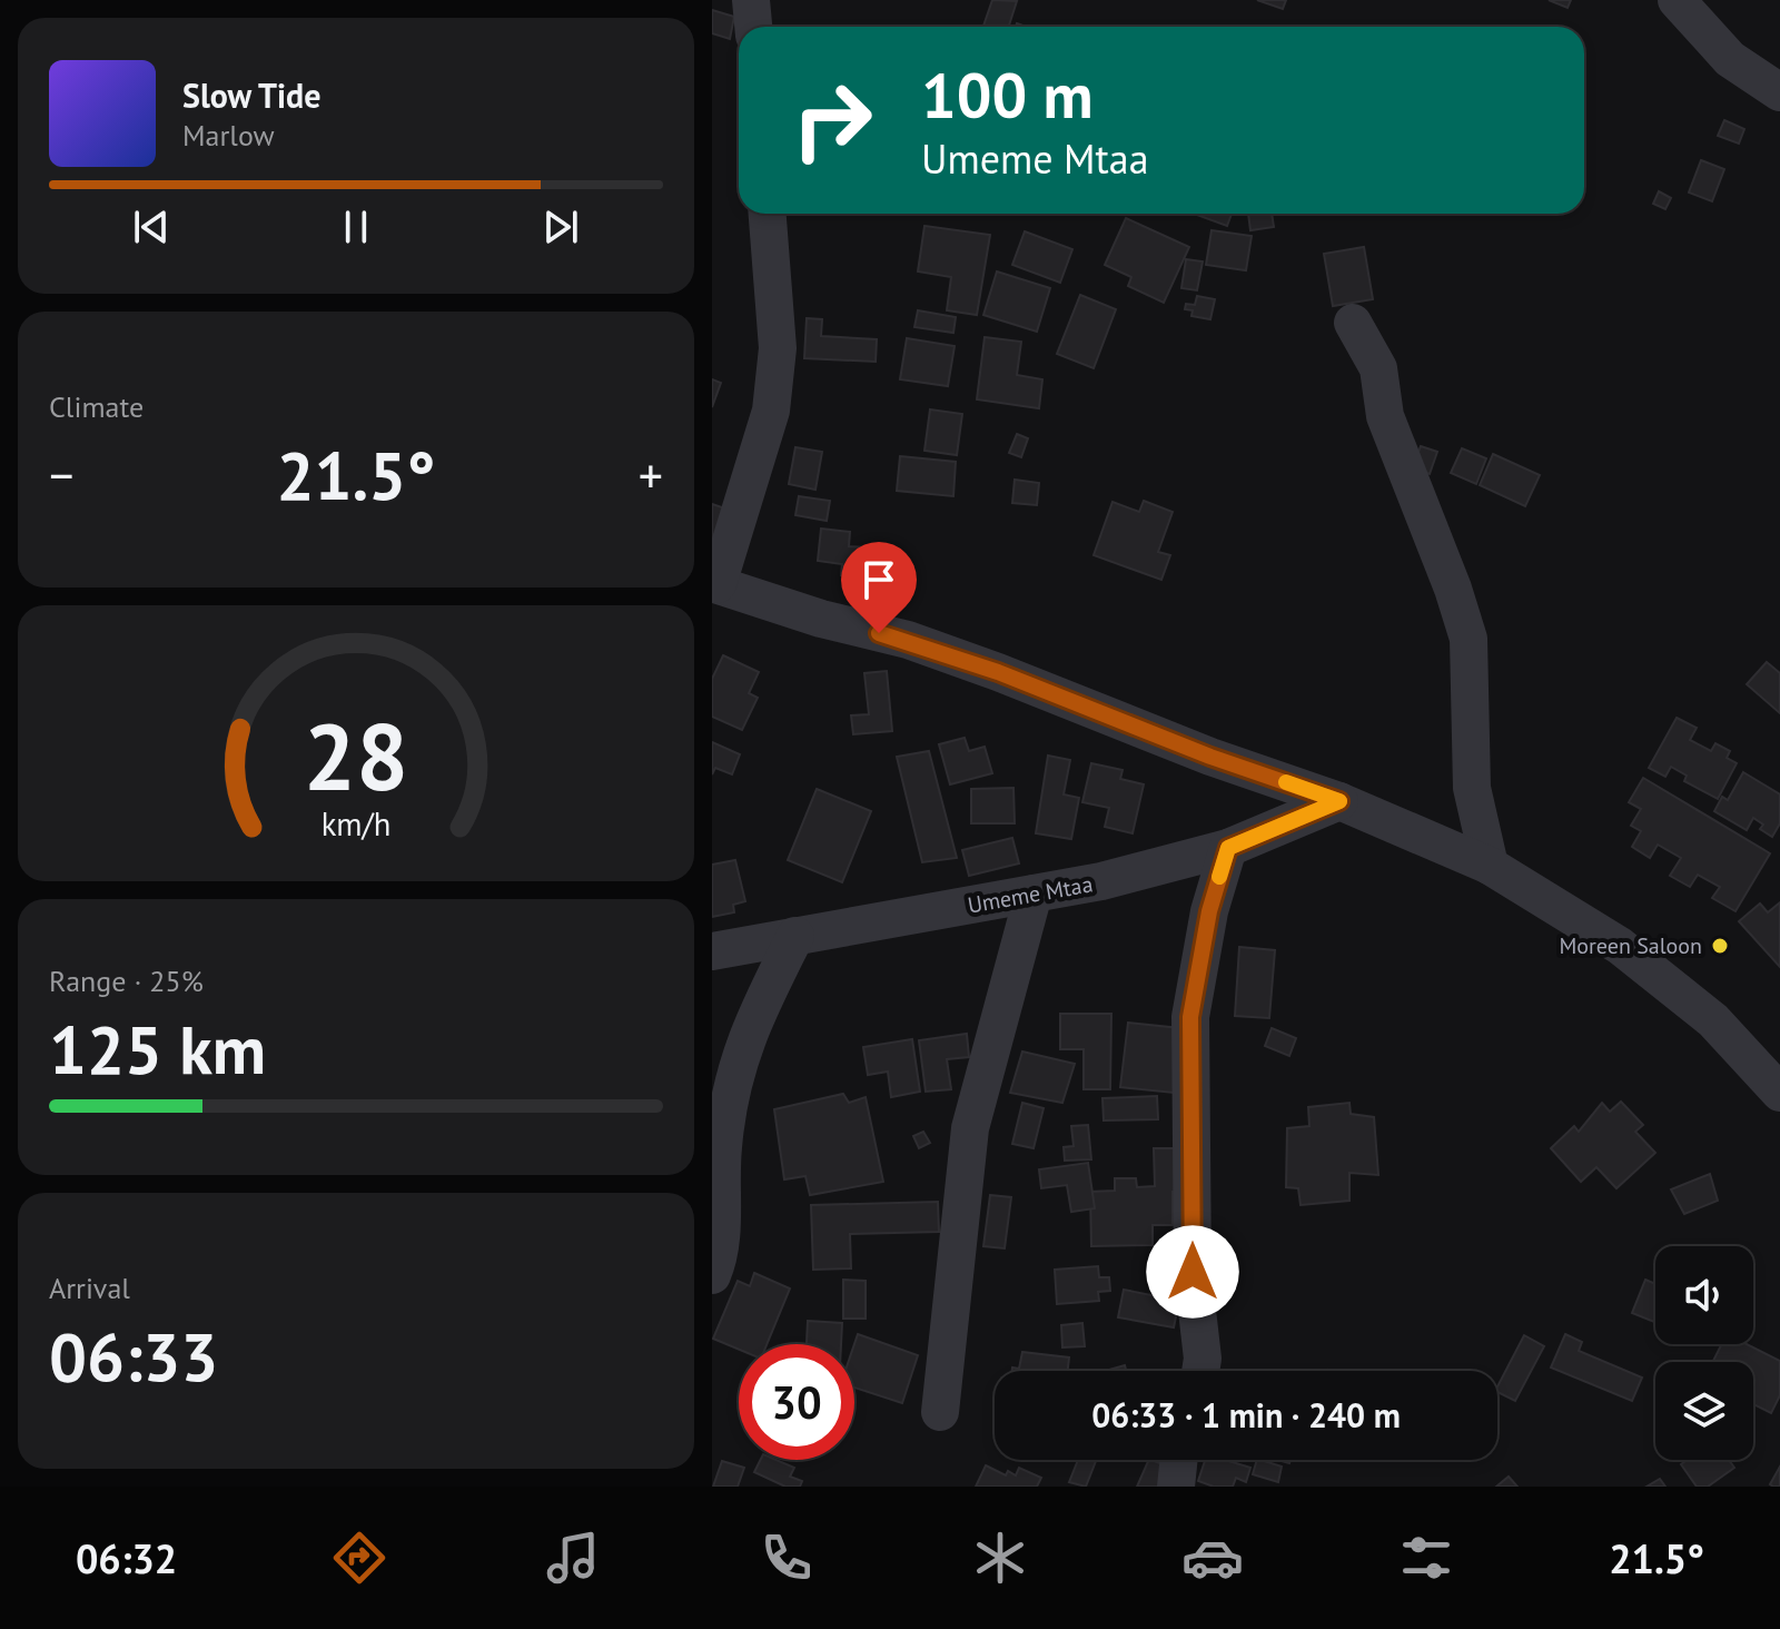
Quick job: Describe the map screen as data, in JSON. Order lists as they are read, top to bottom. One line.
{"streets":{"street":["Umeme Mtaa"]},"places":["Moreen Saloon"],"page":{"turn":["100 m","Umeme Mtaa"],"song":["Slow Tide","Marlow"],"tile":["Climate",["Range · 25%","125 km"],["Arrival","06:33"]],"heat":["−","21.5°","+"],"limit":"30","trip":"06:33 · 1 min · 240 m","tabs":["06:32","21.5°"],"gauge":["28","km/h"]}}
